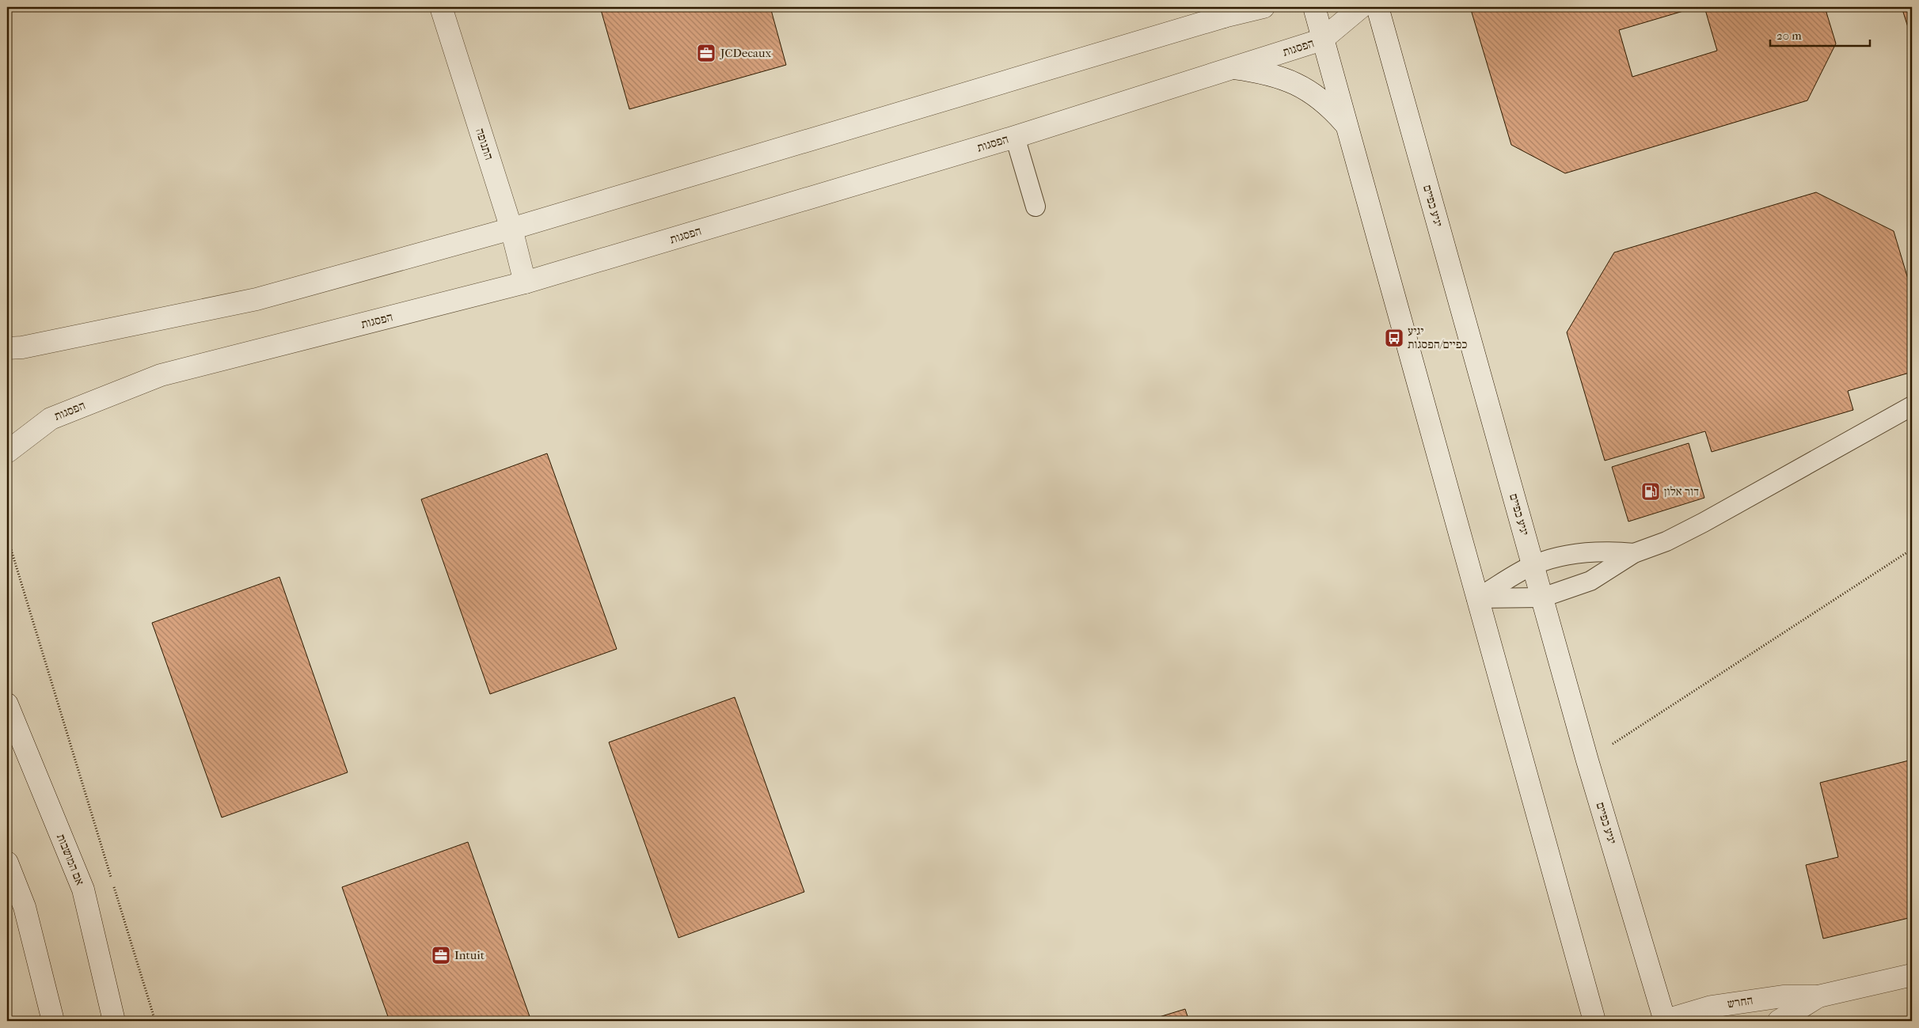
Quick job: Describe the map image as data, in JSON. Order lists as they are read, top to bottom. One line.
{"streets":{"street":["הפסגות","התנופה","יגיע כפיים","אם המושבות","החרש"]},"crossings":[["הפסגות","התנופה"],["יגיע כפיים","החרש"]],"places":{"office":["JCDecaux","Intuit"],"bus stop":["יגיע כפיים/הפסגות"],"fuel station":["דור אלון"]},"scale_bar":"20 m"}
